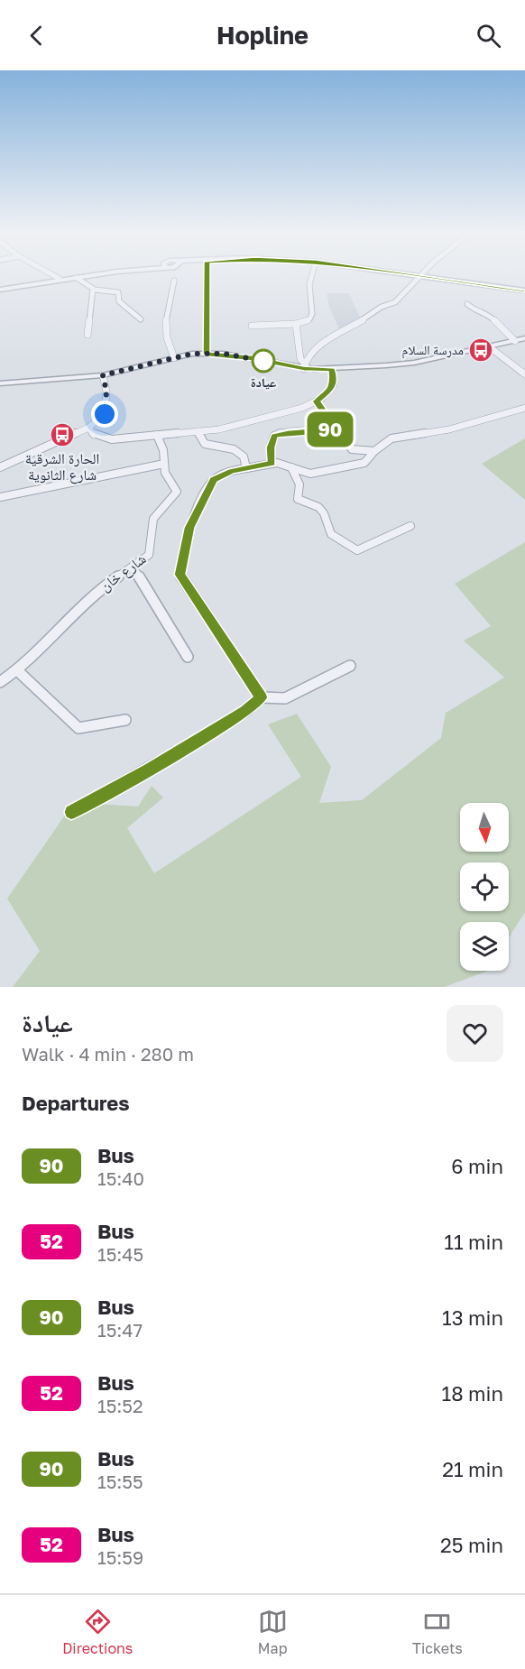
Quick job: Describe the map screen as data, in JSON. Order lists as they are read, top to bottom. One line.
{"streets":{"street":["شارع خان"]},"places":{"bus stop":["مدرسة السلام","الحارة الشرقية شارع الثانوية"],"other":["عيادة"]},"lines":["bus line 90"],"north":"bottom","page":{"header":"Hopline","on_map":"90","heading":[["عيادة","Walk · 4 min · 280 m"],"Departures"],"list":[{"mark":"90","name":"Bus","note":"15:40","value":"6 min"},{"mark":"52","name":"Bus","note":"15:45","value":"11 min"},{"mark":"90","name":"Bus","note":"15:47","value":"13 min"},{"mark":"52","name":"Bus","note":"15:52","value":"18 min"},{"mark":"90","name":"Bus","note":"15:55","value":"21 min"},{"mark":"52","name":"Bus","note":"15:59","value":"25 min"}],"tabs":["Directions","Map","Tickets"]}}
